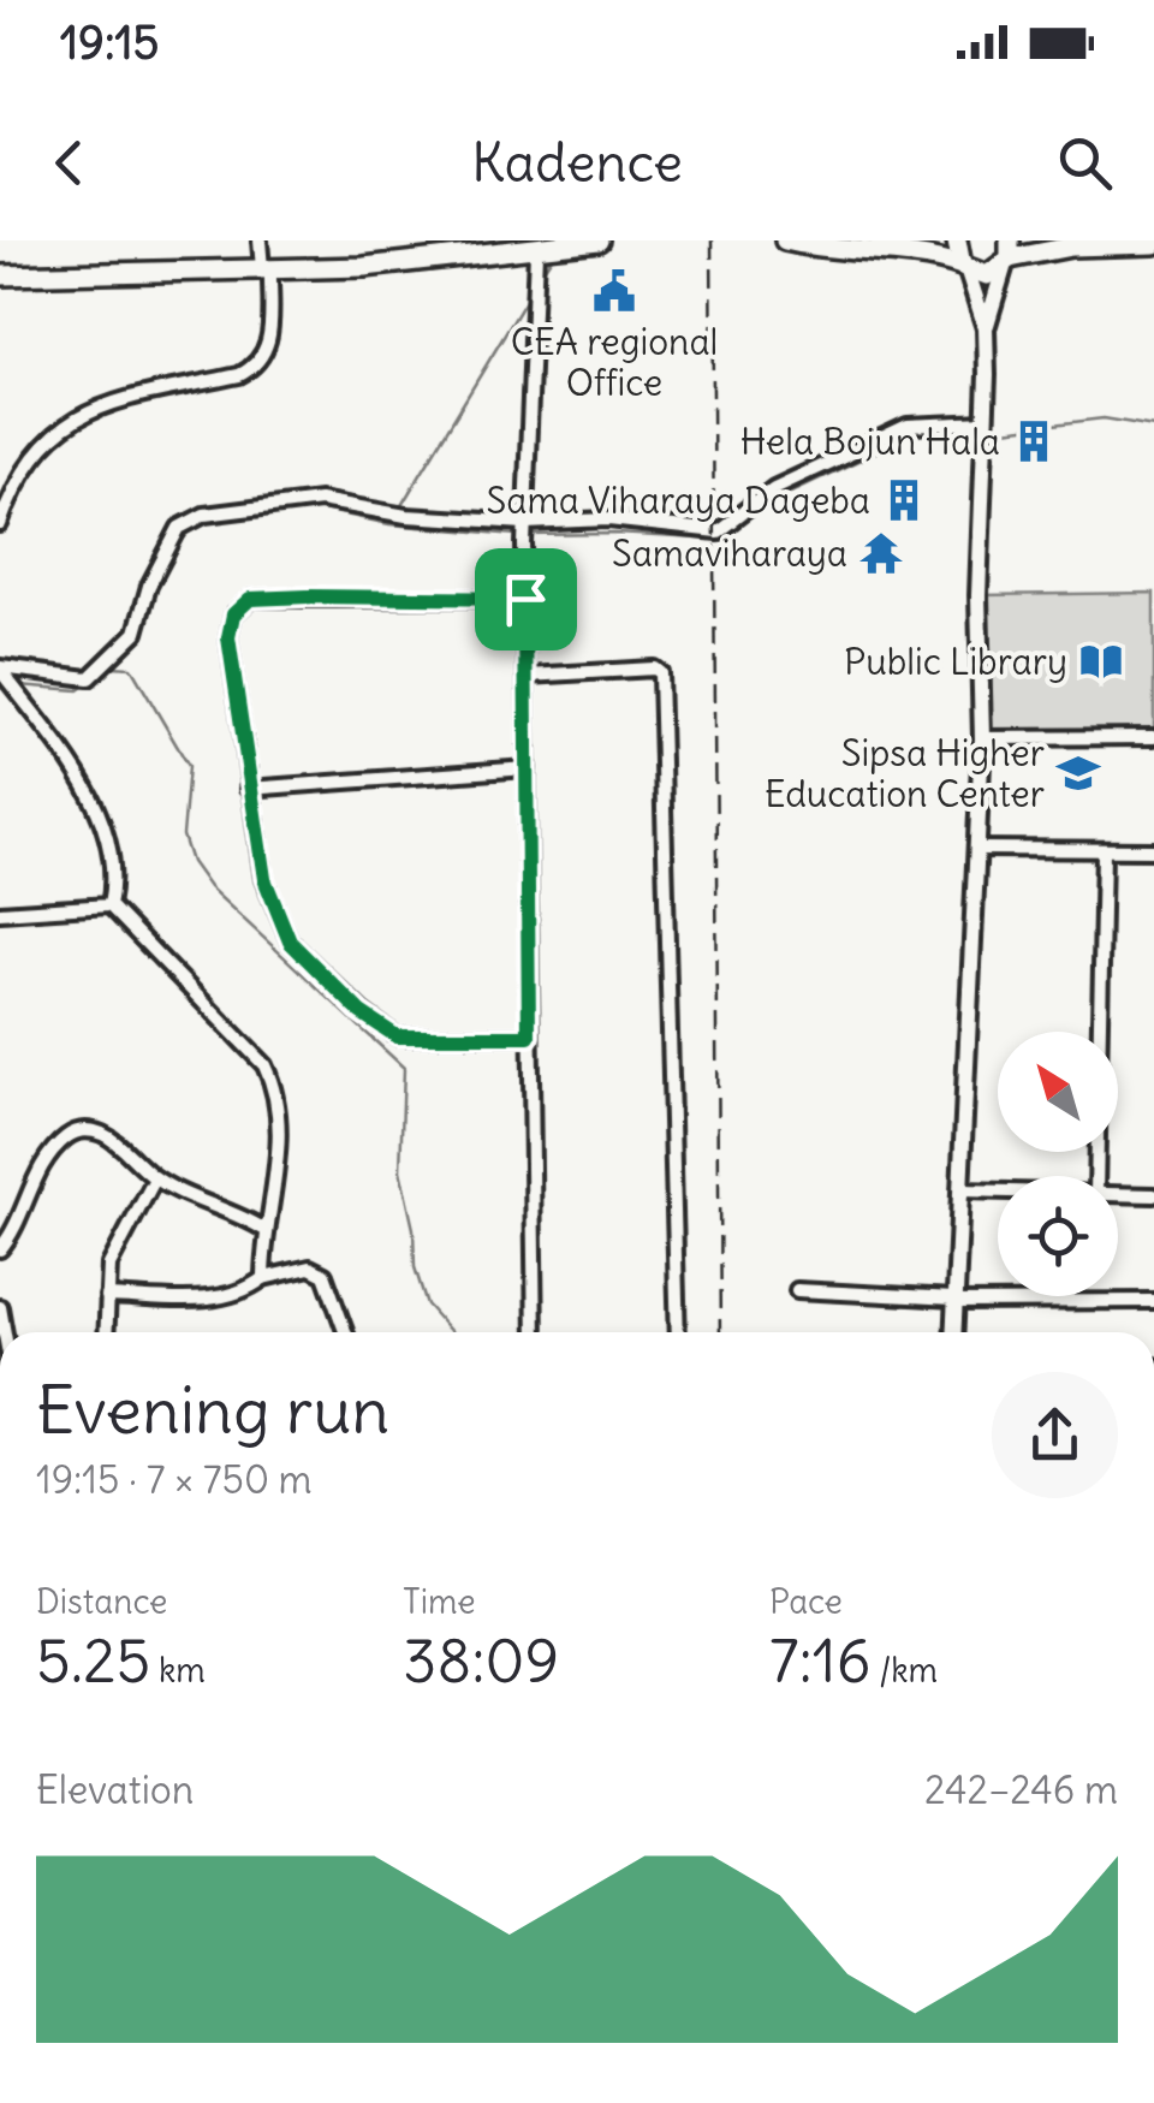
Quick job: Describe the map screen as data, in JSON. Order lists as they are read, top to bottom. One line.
{"places":{"public building":["CEA regional Office"],"building":["Hela Bojun Hala","Sama Viharaya Dageba"],"temple":["Samaviharaya"],"library":["Public Library"],"school or university":["Sipsa Higher Education Center"]},"north":"top left","page":{"status":"19:15","header":"Kadence","heading":["Evening run","19:15 · 7 × 750 m"],"stats":[["Distance","5.25 km"],["Time","38:09"],["Pace","7:16 /km"]],"chart":["Elevation","242–246 m"]}}
